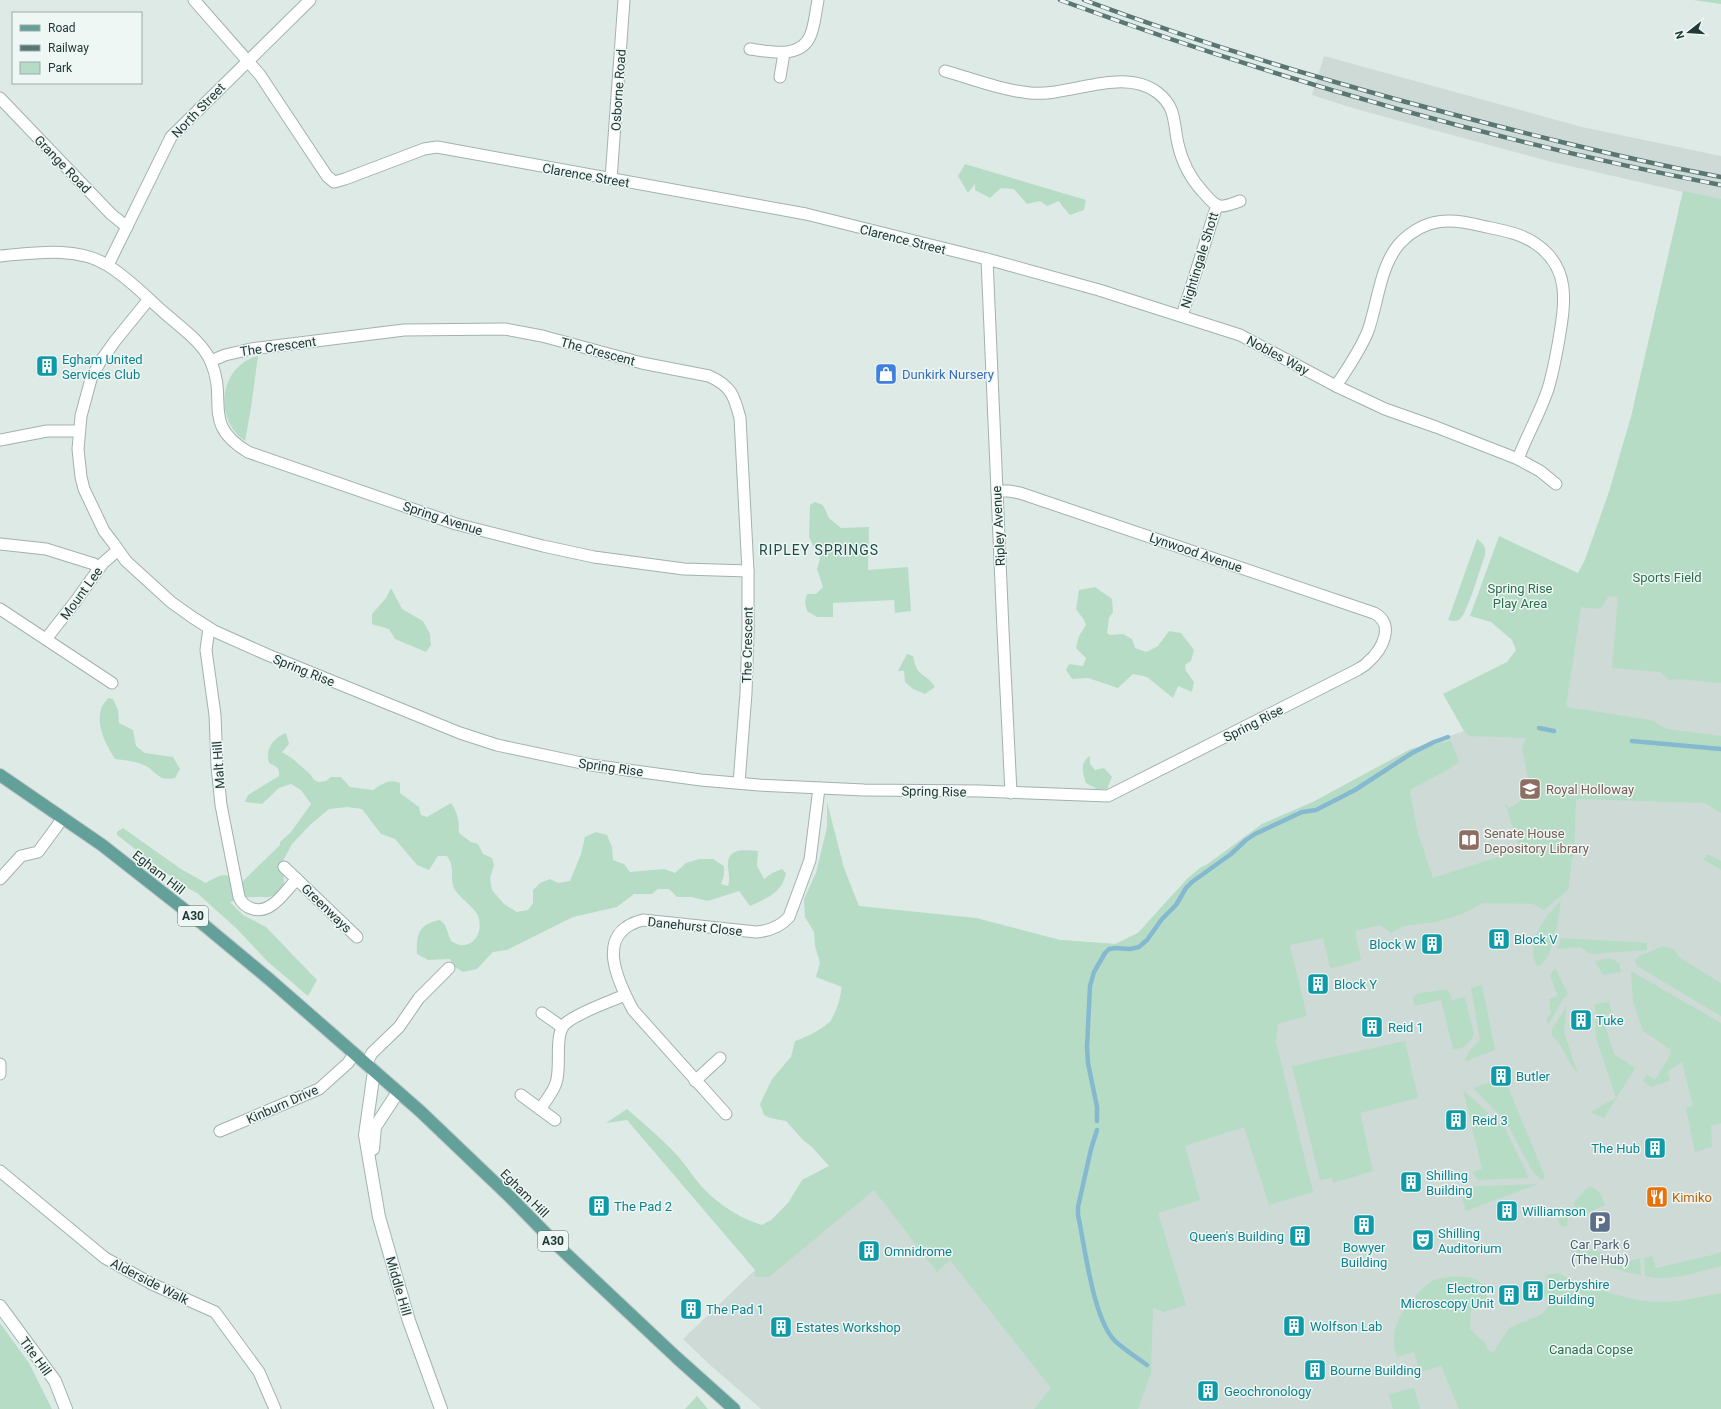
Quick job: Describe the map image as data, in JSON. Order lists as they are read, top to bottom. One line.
{"streets":{"main road":["Egham Hill","A30"],"street":["Osborne Road","North Street","Grange Road","Clarence Street","Nightingale Shott","The Crescent","Nobles Way","Spring Avenue","Ripley Avenue","Lynwood Avenue","Mount Lee","Spring Rise","Malt Hill","Greenways","Danehurst Close","Kinburn Drive","Alderside Walk","Middle Hill","Tite Hill"]},"crossings":[["Osborne Road","Clarence Street"],["North Street","Grange Road"],["North Street","Clarence Street"],["Clarence Street","Nobles Way"],["Clarence Street","Ripley Avenue"],["Nightingale Shott","Nobles Way"],["The Crescent","Spring Avenue"],["The Crescent","Spring Rise"],["Nobles Way","Ripley Avenue"],["Ripley Avenue","Lynwood Avenue"],["Ripley Avenue","Spring Rise"],["Lynwood Avenue","Spring Rise"],["Mount Lee","Spring Rise"],["Spring Rise","Malt Hill"],["Spring Rise","Danehurst Close"],["Malt Hill","Greenways"],["Egham Hill","Kinburn Drive"],["Egham Hill","Middle Hill"]],"districts":["RIPLEY SPRINGS"],"parks":["Sports Field","Spring Rise Play Area","Canada Copse"],"places":{"building":["Egham United Services Club","Block V","Block W","Block Y","Tuke","Reid 1","Butler","Reid 3","The Hub","Shilling Building","The Pad 2","Williamson","Bowyer Building","Queen's Building","Omnidrome","Derbyshire Building","Electron Microscopy Unit","The Pad 1","Wolfson Lab","Estates Workshop","Bourne Building","Geochronology"],"shop":["Dunkirk Nursery"],"school or university":["Royal Holloway"],"library":["Senate House Depository Library"],"restaurant":["Kimiko"],"parking":["Car Park 6 (The Hub)"],"theatre":["Shilling Auditorium"]},"legend":["Road","Railway","Park"],"north":"left"}
